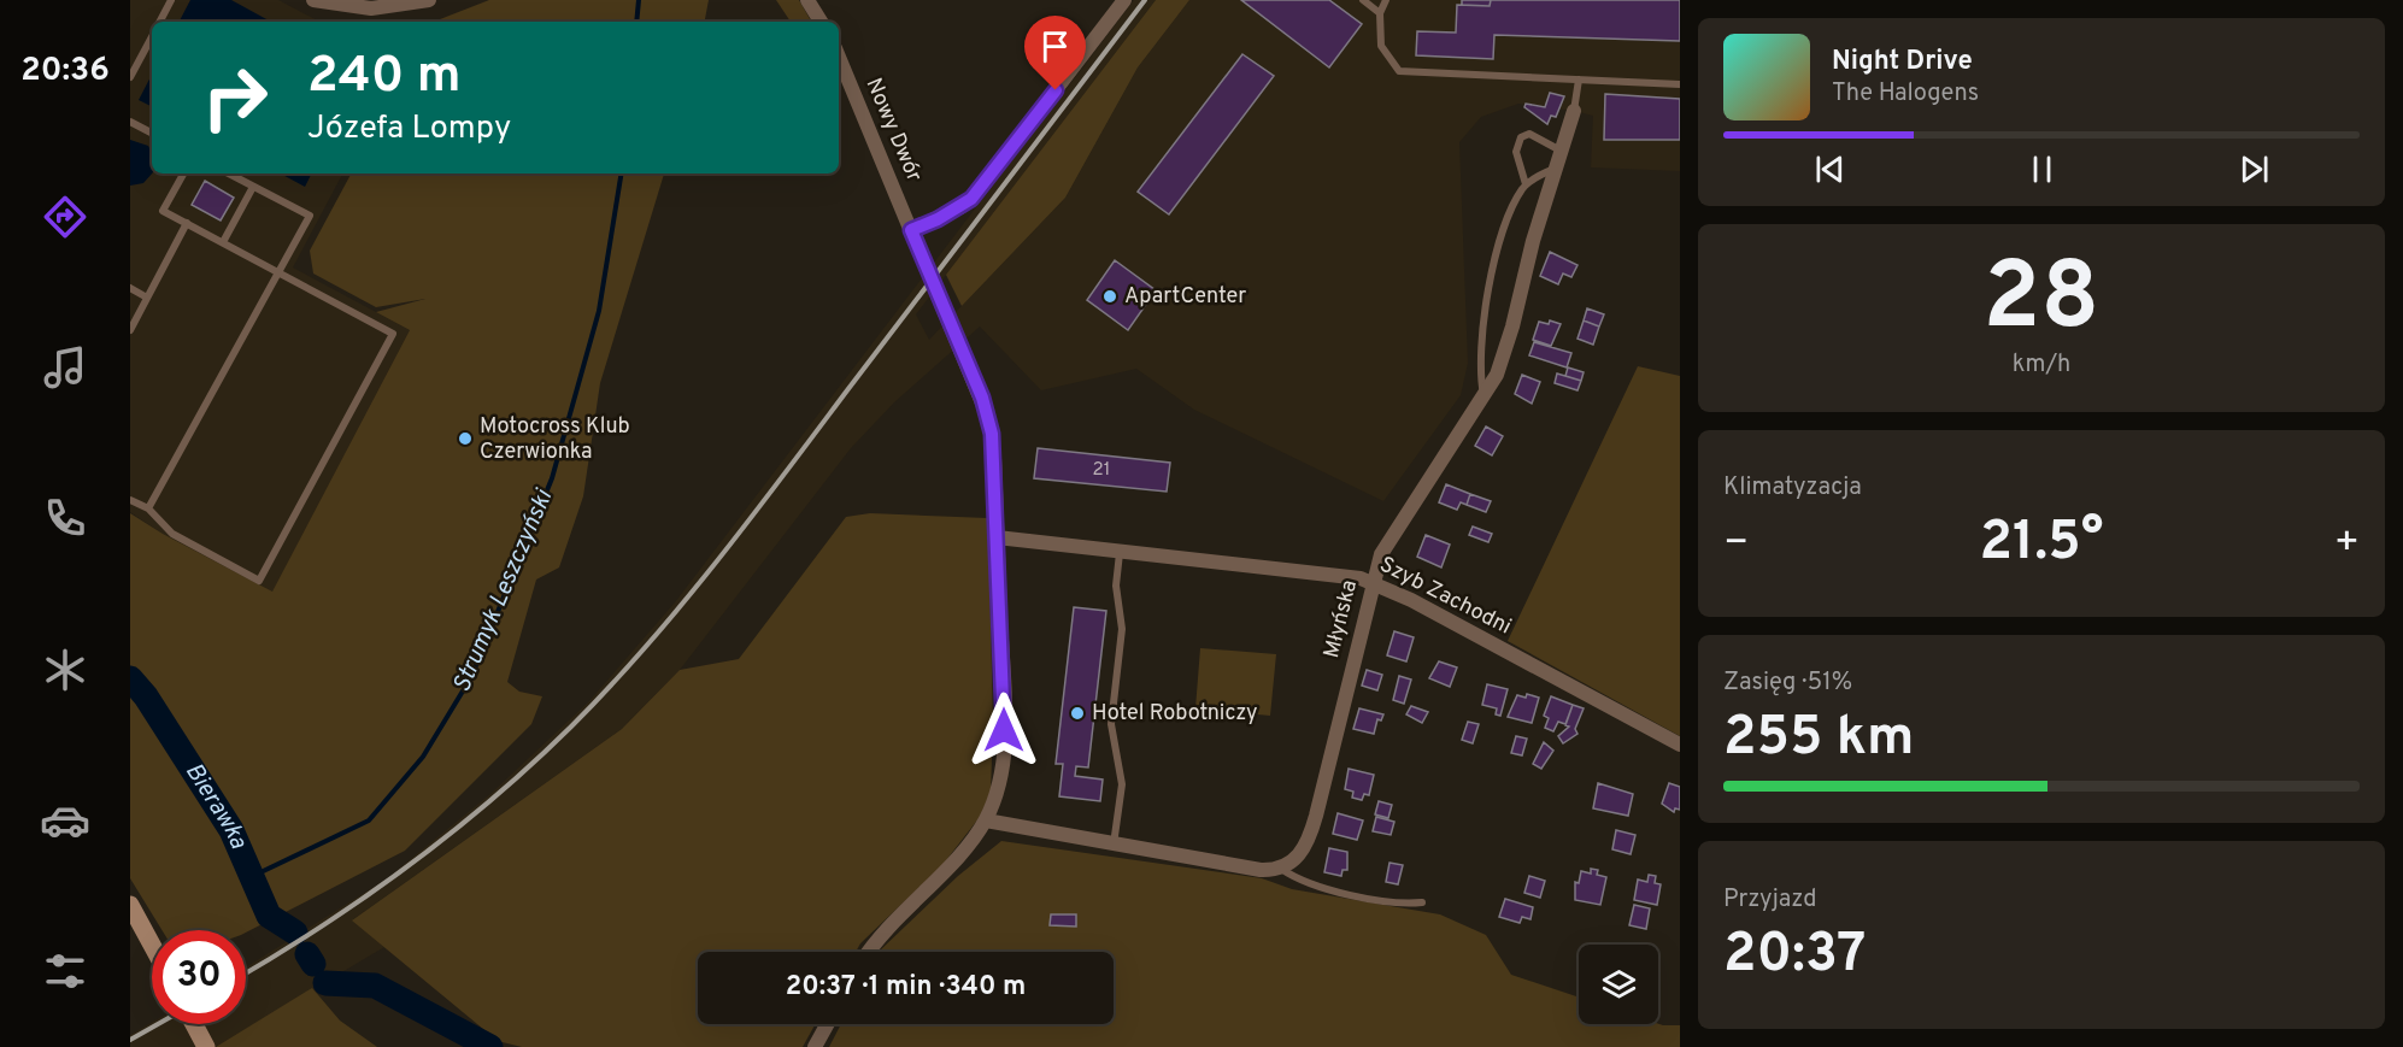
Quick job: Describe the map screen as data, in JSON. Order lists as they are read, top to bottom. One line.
{"streets":{"street":["Nowy Dwór","Szyb Zachodni","Młyńska"]},"crossings":[["Szyb Zachodni","Młyńska"]],"water":["Strumyk Leszczyński","Bierawka"],"places":["ApartCenter","Motocross Klub Czerwionka","Hotel Robotniczy"],"house_numbers":["21"],"page":{"tabs":"20:36","turn":["240 m","Józefa Lompy"],"song":["Night Drive","The Halogens"],"tile":[["28","km/h"],"Klimatyzacja",["Zasięg · 51%","255 km"],["Przyjazd","20:37"]],"heat":["−","21.5°","+"],"limit":"30","trip":"20:37 · 1 min · 340 m"}}
